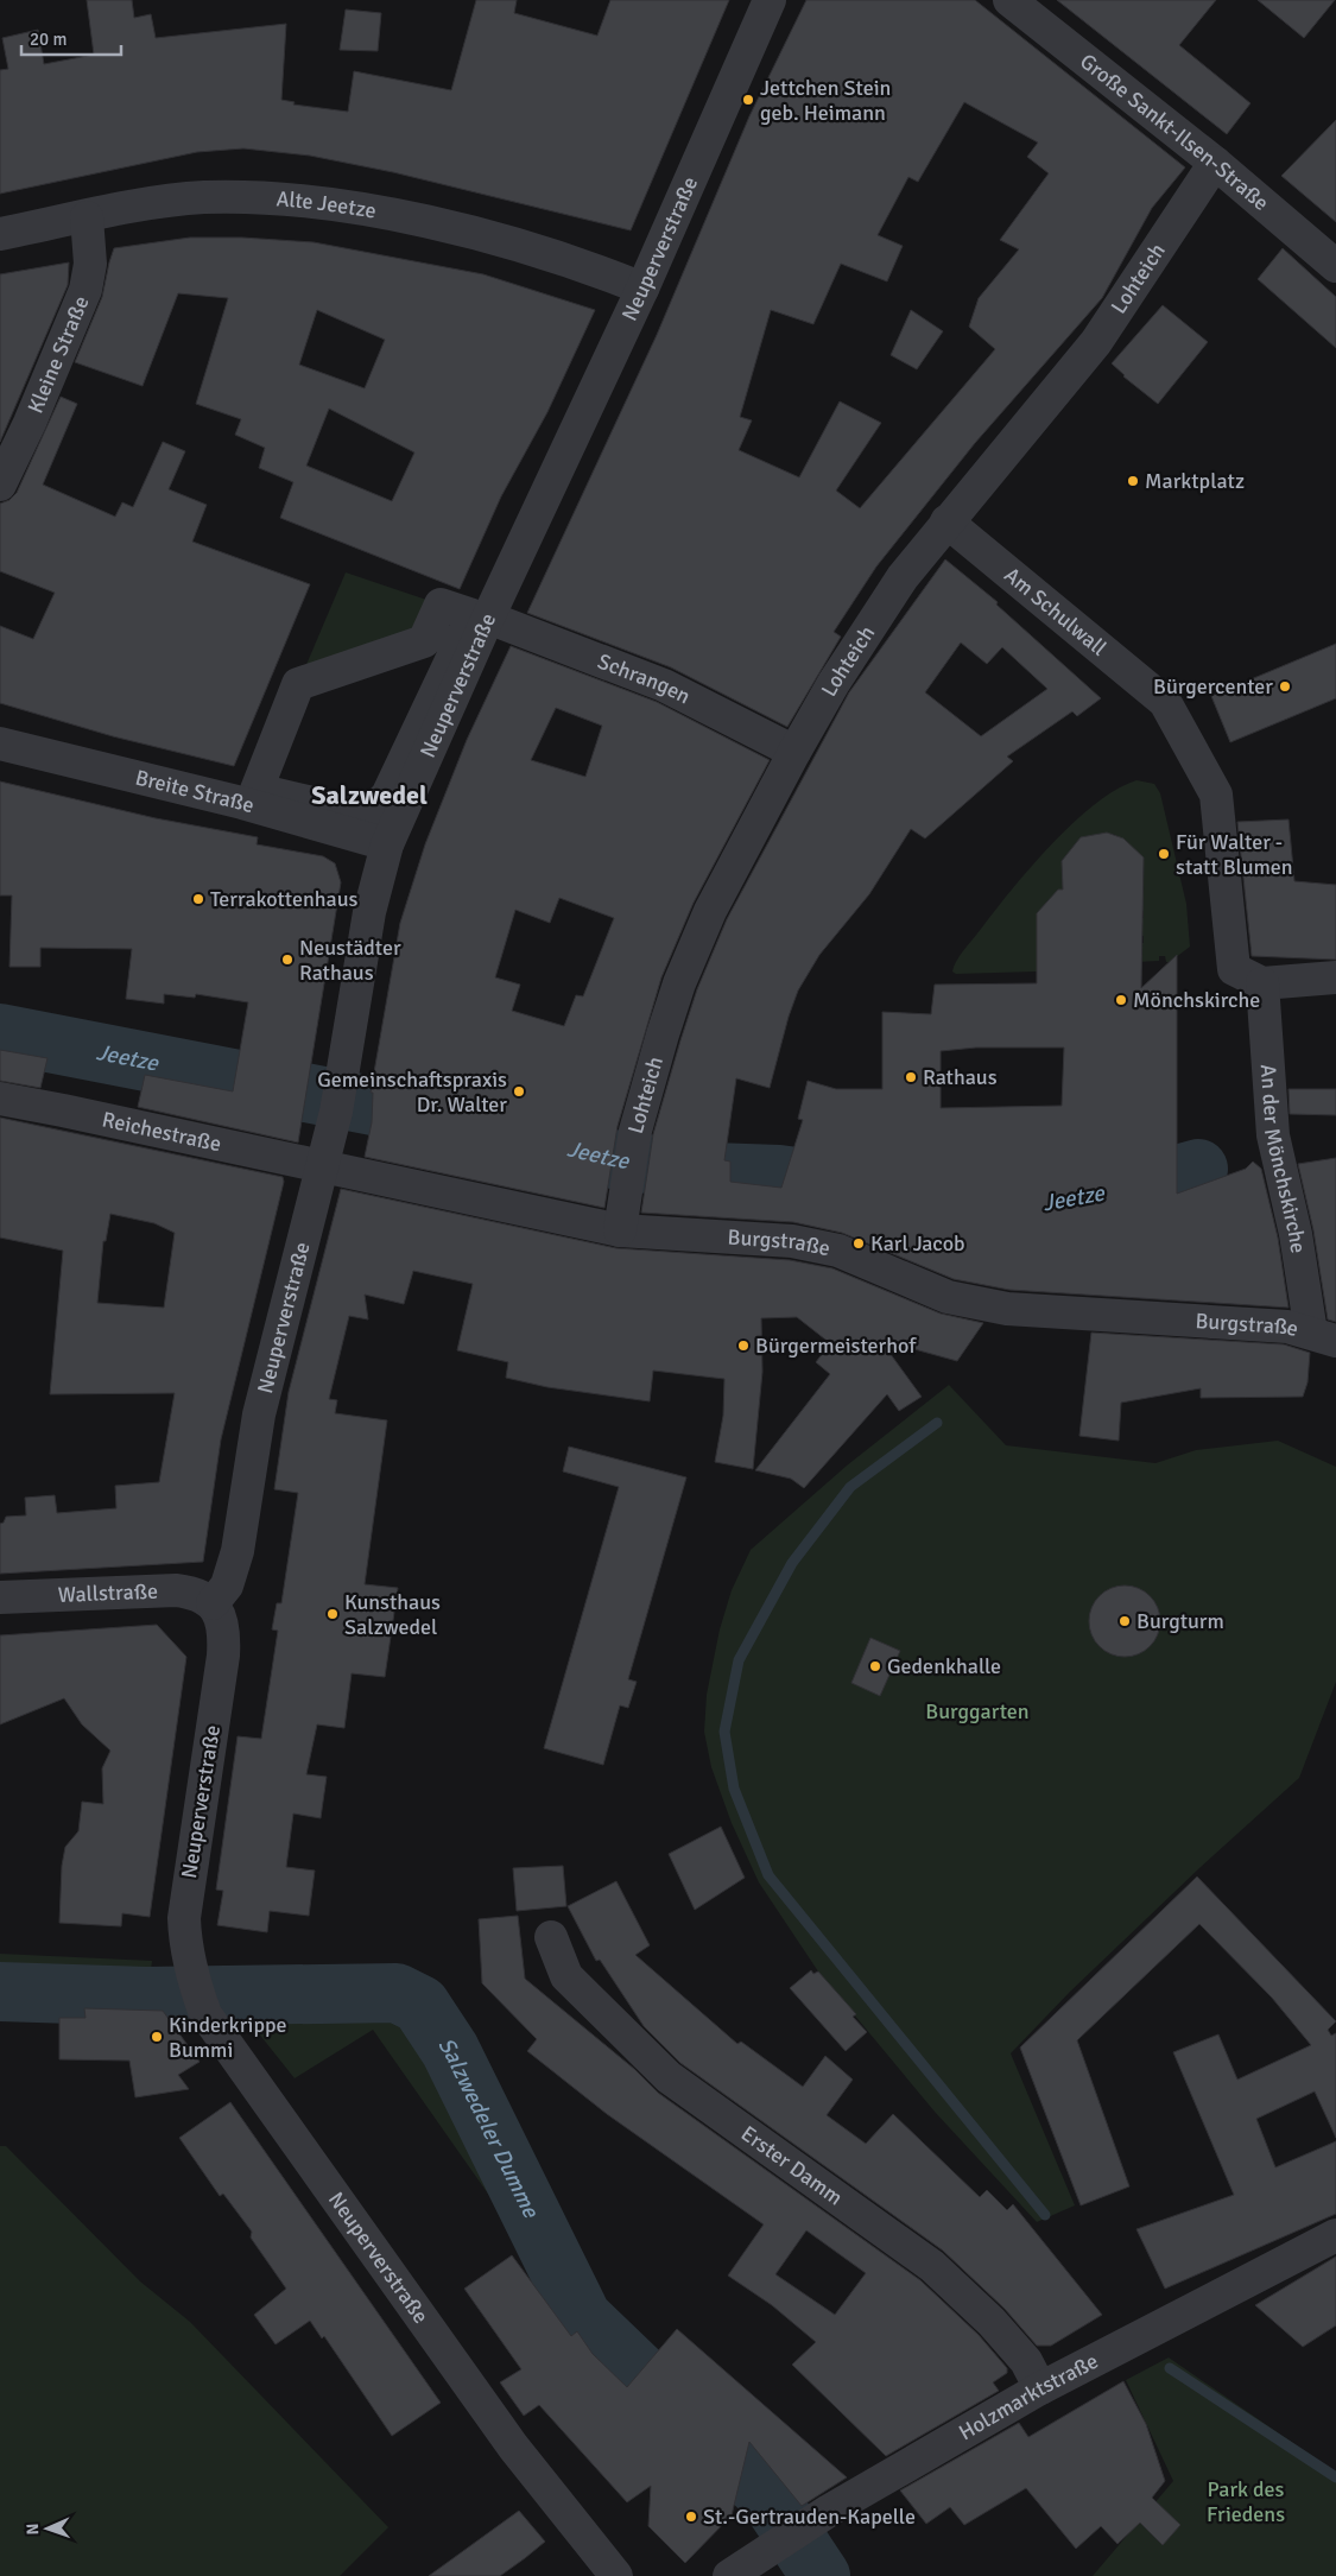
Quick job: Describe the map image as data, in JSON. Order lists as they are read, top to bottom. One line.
{"streets":{"street":["Große Sankt-Ilsen-Straße","Alte Jeetze","Neuperverstraße","Lohteich","Kleine Straße","Am Schulwall","Schrangen","Breite Straße","Reichestraße","An der Mönchskirche","Burgstraße","Wallstraße","Erster Damm","Holzmarktstraße"]},"crossings":[["Große Sankt-Ilsen-Straße","Lohteich"],["Alte Jeetze","Neuperverstraße"],["Alte Jeetze","Kleine Straße"],["Neuperverstraße","Schrangen"],["Neuperverstraße","Breite Straße"],["Neuperverstraße","Reichestraße"],["Neuperverstraße","Burgstraße"],["Neuperverstraße","Wallstraße"],["Lohteich","Am Schulwall"],["Lohteich","Schrangen"],["Lohteich","Burgstraße"],["Am Schulwall","An der Mönchskirche"],["Reichestraße","Burgstraße"],["An der Mönchskirche","Burgstraße"],["Erster Damm","Holzmarktstraße"]],"districts":["Salzwedel"],"water":["Jeetze","Salzwedeler Dumme"],"parks":["Burggarten","Park des Friedens"],"places":["Jettchen Stein geb. Heimann","Marktplatz","Bürgercenter","Für Walter - statt Blumen","Terrakottenhaus","Neustädter Rathaus","Mönchskirche","Rathaus","Gemeinschaftspraxis Dr. Walter","Karl Jacob","Bürgermeisterhof","Kunsthaus Salzwedel","Burgturm","Gedenkhalle","Kinderkrippe Bummi","St.-Gertrauden-Kapelle"],"scale_bar":"20 m","north":"left"}
